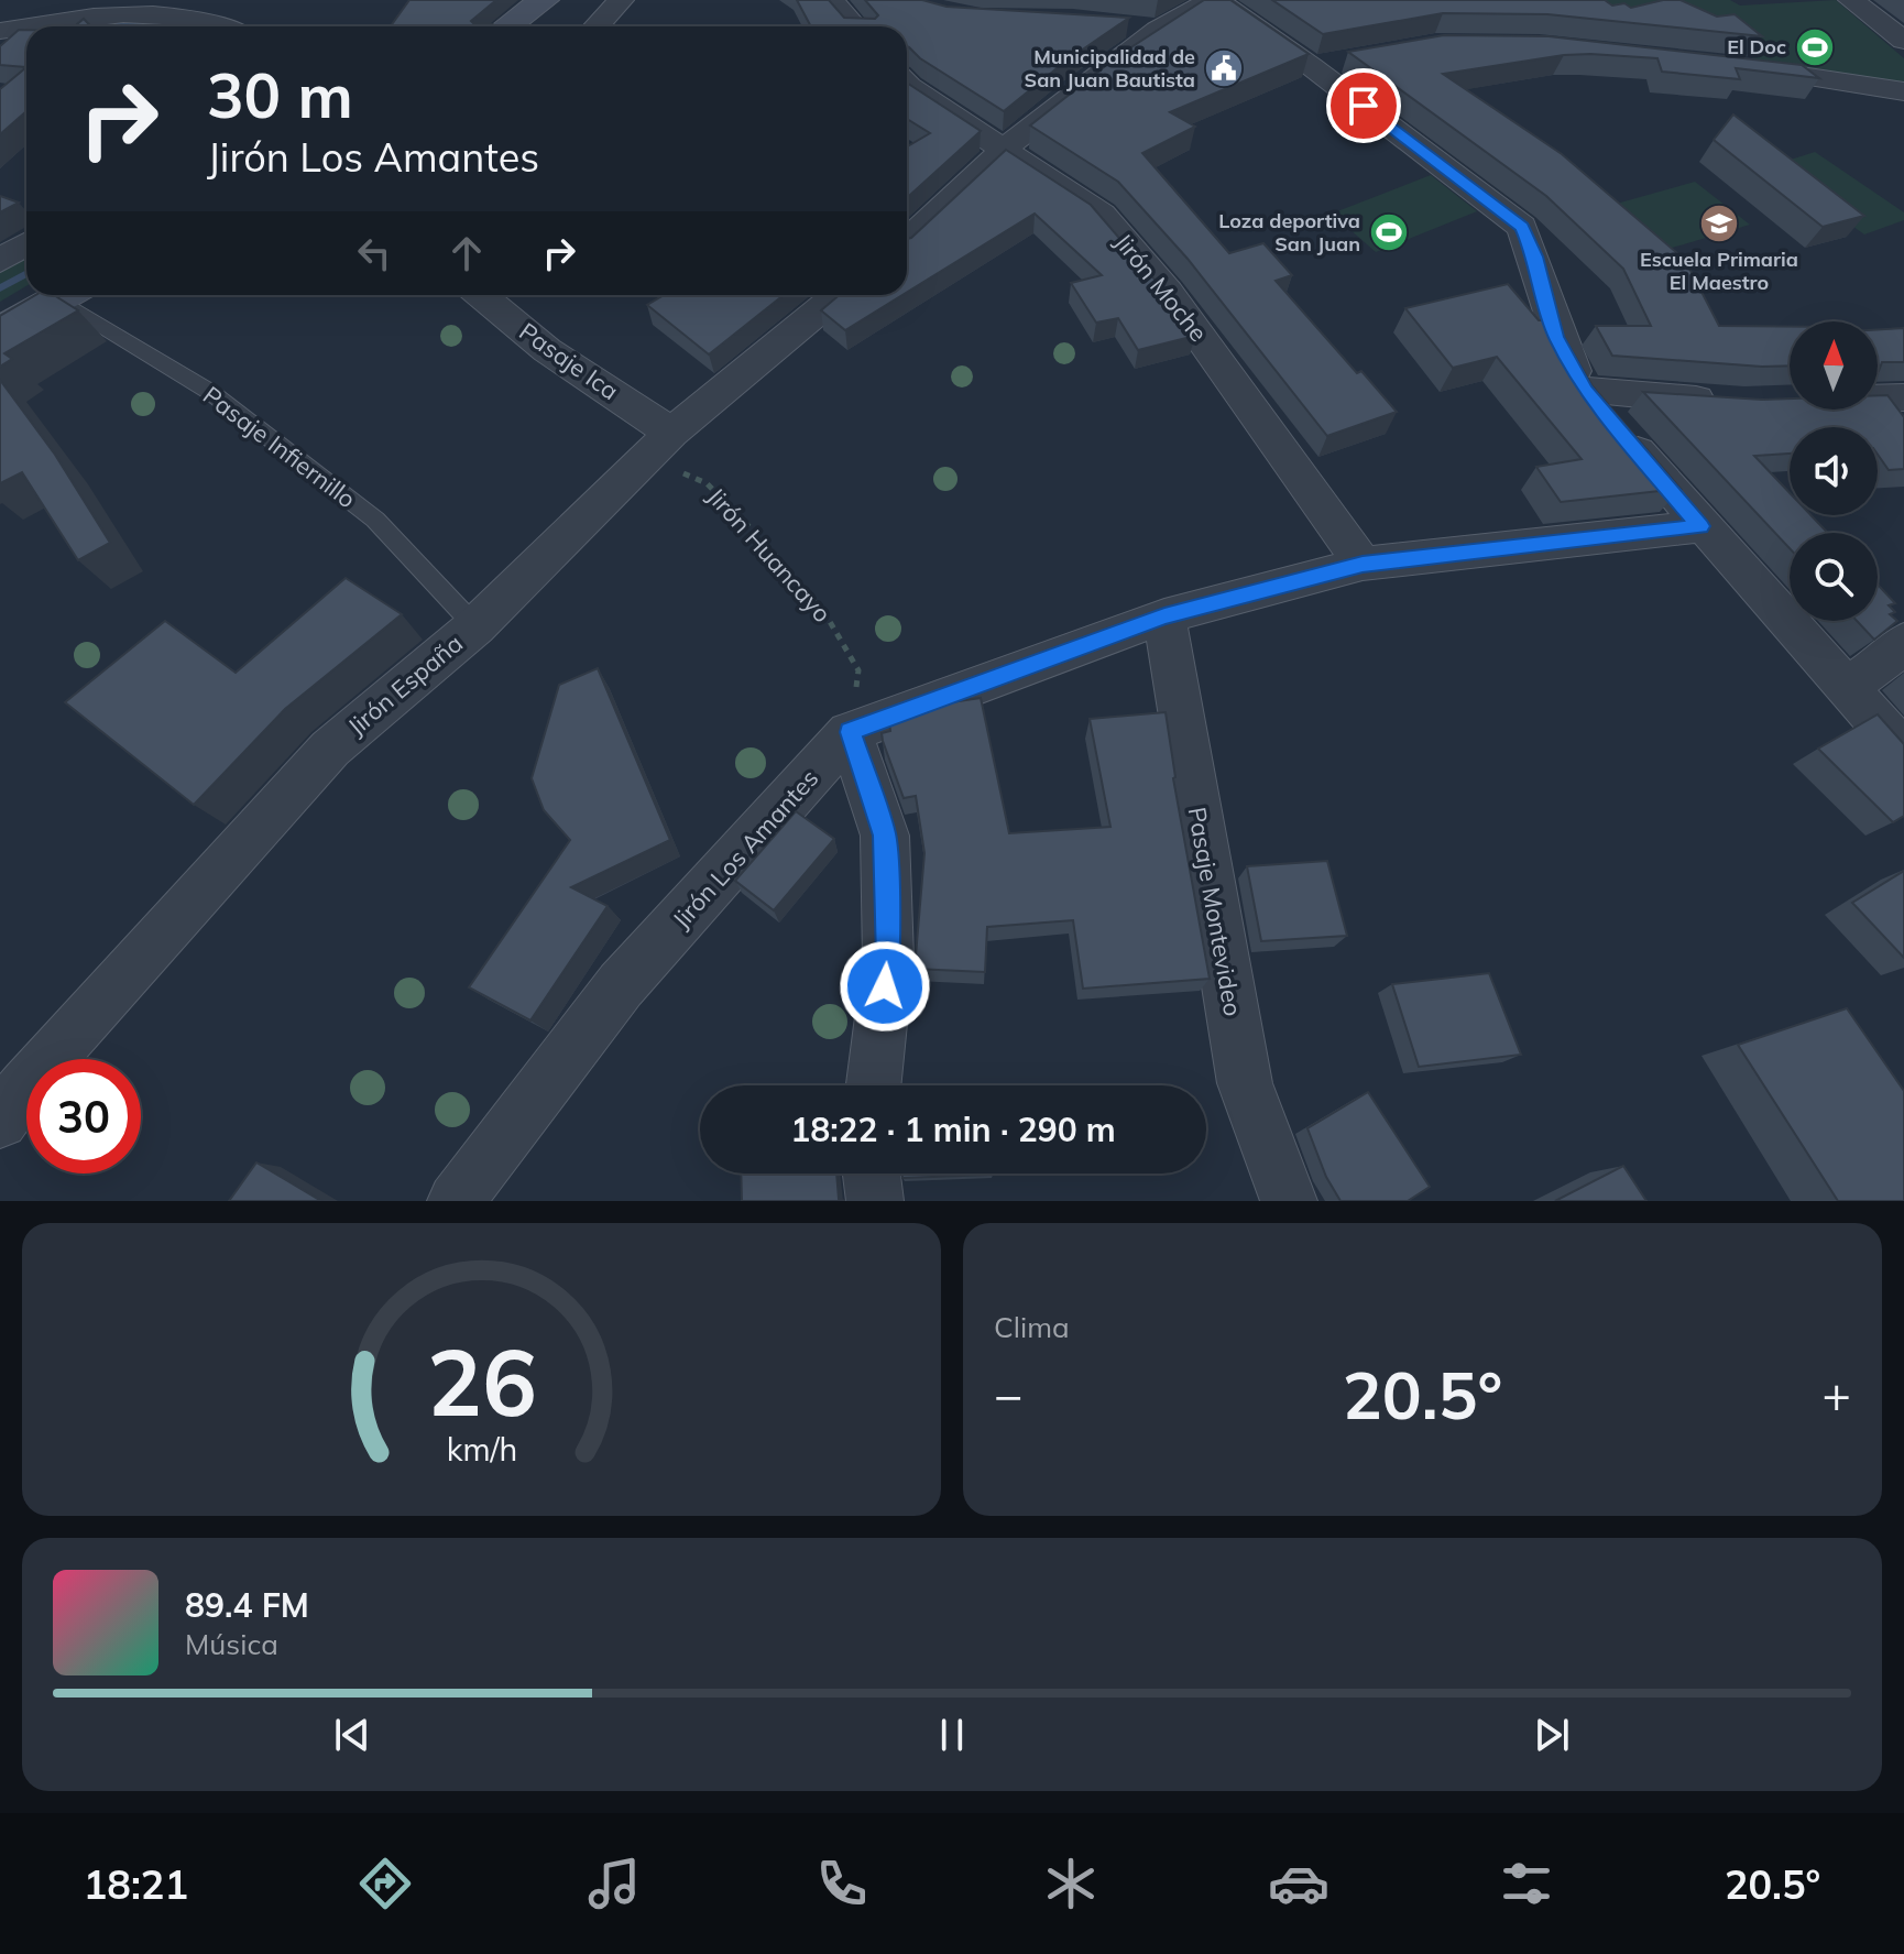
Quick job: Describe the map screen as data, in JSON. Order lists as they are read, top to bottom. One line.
{"streets":{"street":["Jirón Moche","Pasaje Ica","Jirón España","Jirón Los Amantes","Pasaje Montevideo"],"lane":["Pasaje Infiernillo"],"path":["Jirón Huancayo"]},"crossings":[["Jirón Moche","Jirón Los Amantes"],["Pasaje Ica","Jirón Huancayo"],["Pasaje Ica","Jirón España"],["Pasaje Infiernillo","Jirón España"],["Jirón Huancayo","Jirón España"],["Jirón Huancayo","Jirón Los Amantes"],["Jirón Los Amantes","Pasaje Montevideo"]],"places":{"sports":["El Doc","Loza deportiva San Juan"],"public building":["Municipalidad de San Juan Bautista"],"school or university":["Escuela Primaria El Maestro"]},"north":"top","page":{"turn":["30 m","Jirón Los Amantes"],"limit":"30","trip":"18:22 · 1 min · 290 m","tile":"Clima","heat":["−","20.5°","+"],"song":["89.4 FM","Música"],"tabs":["18:21","20.5°"],"gauge":["26","km/h"]}}
